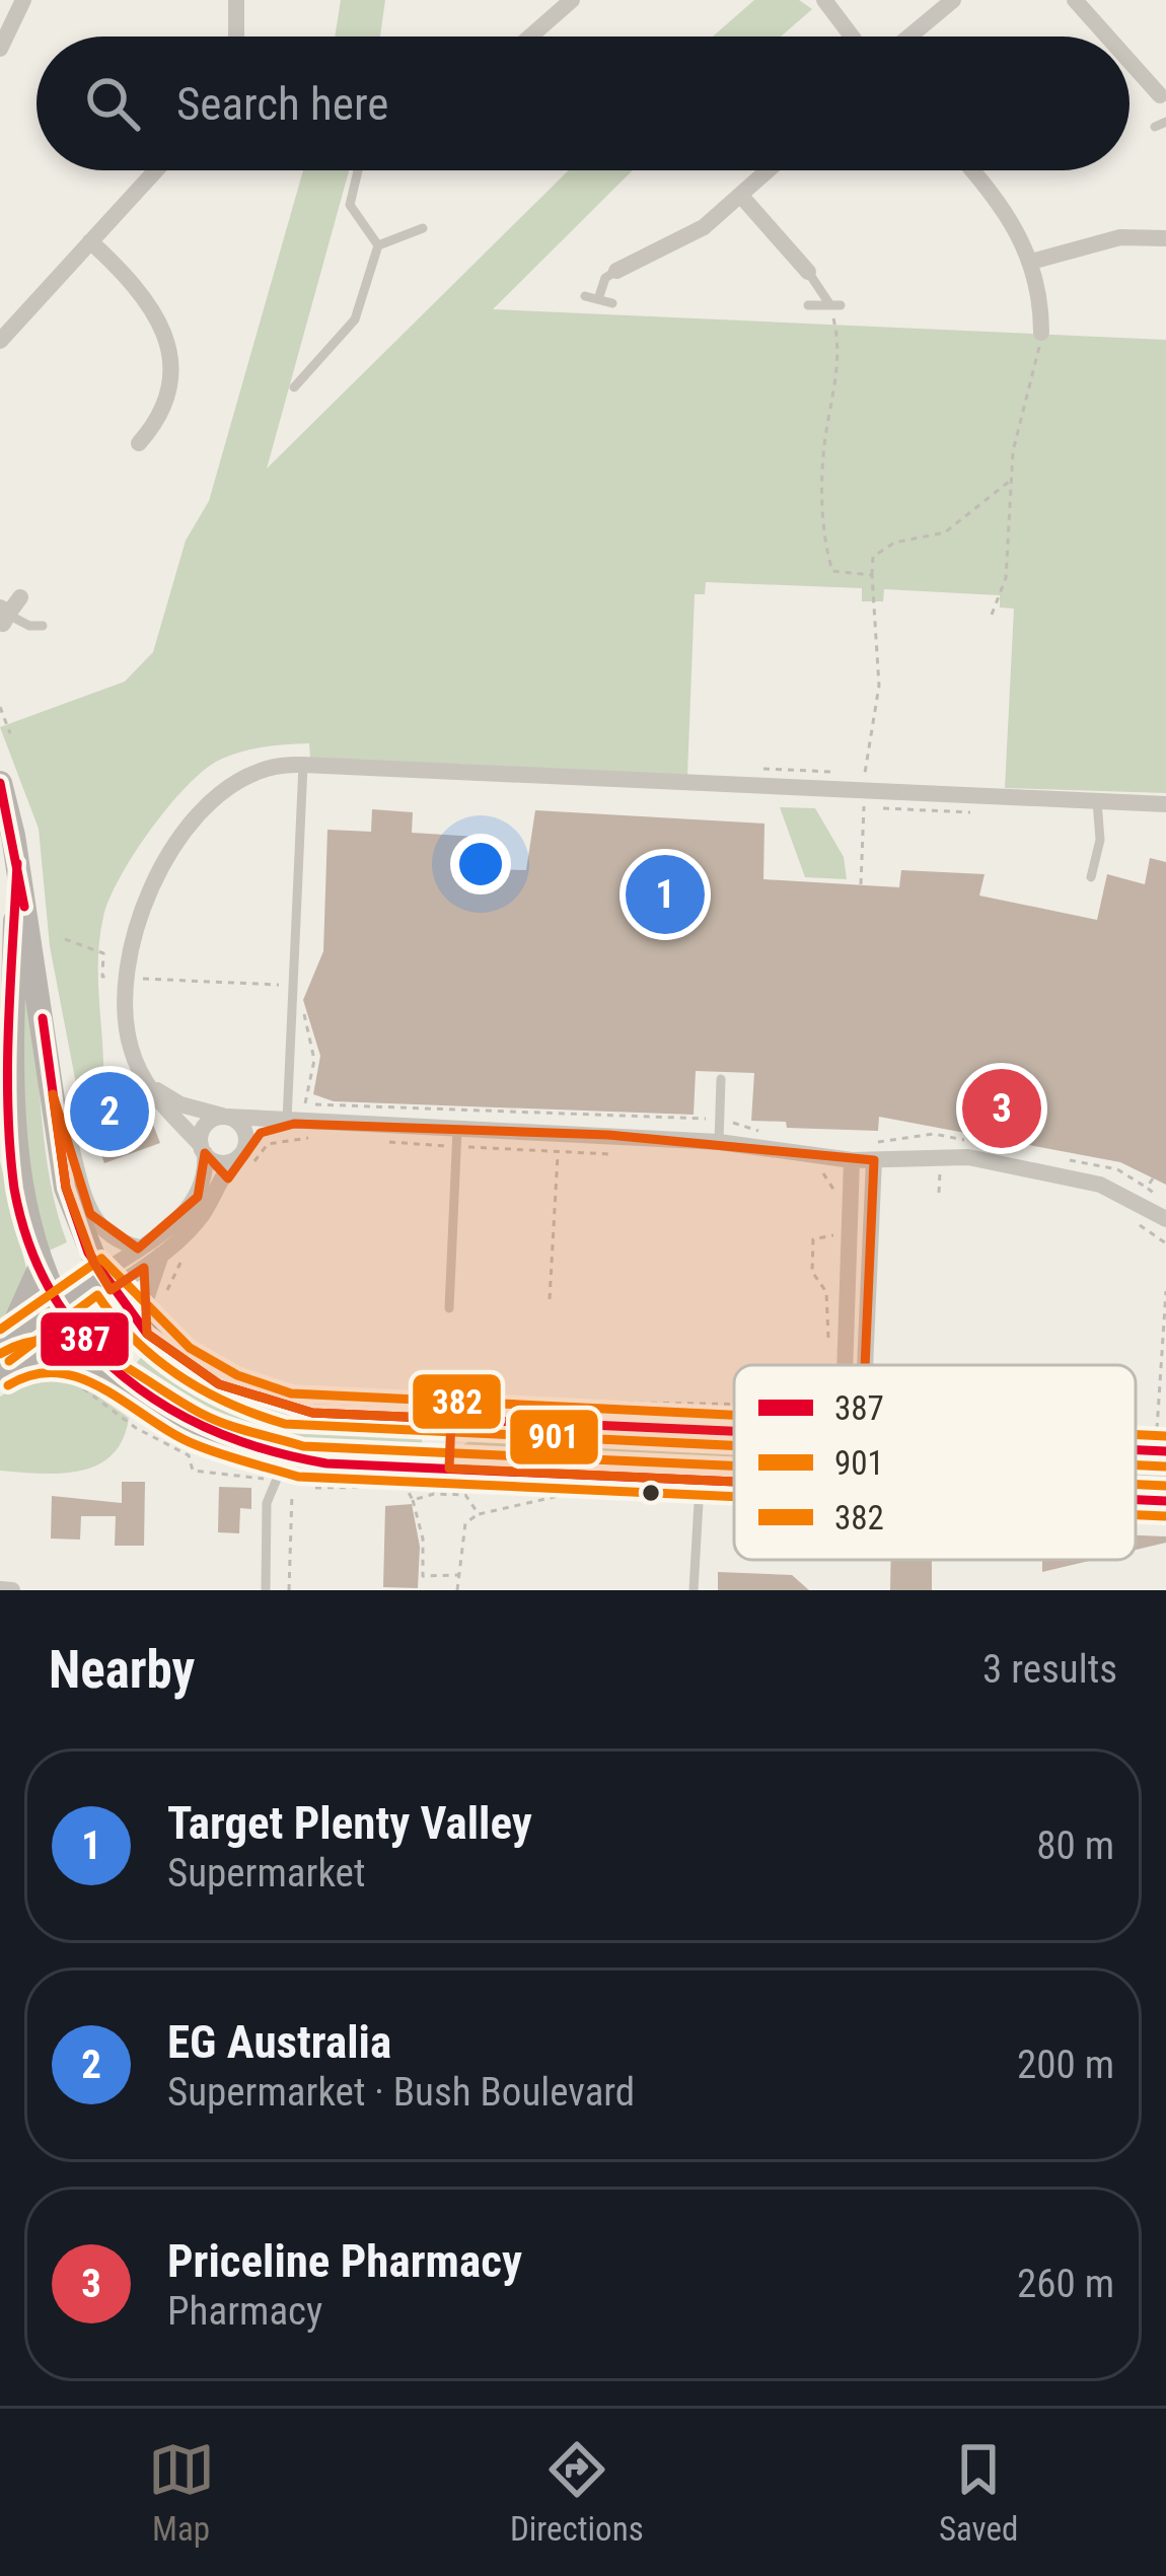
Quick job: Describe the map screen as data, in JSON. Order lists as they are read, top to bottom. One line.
{"lines":["transit line 387","transit line 382","transit line 901"],"legend":["387","901","382"],"page":{"search":"Search here","pins":["1","3","2"],"heading":["Nearby","3 results"],"list":[{"mark":"1","name":"Target Plenty Valley","note":"Supermarket","value":"80 m"},{"mark":"2","name":"EG Australia","note":"Supermarket · Bush Boulevard","value":"200 m"},{"mark":"3","name":"Priceline Pharmacy","note":"Pharmacy","value":"260 m"}],"nav":["Map","Directions","Saved"]}}
